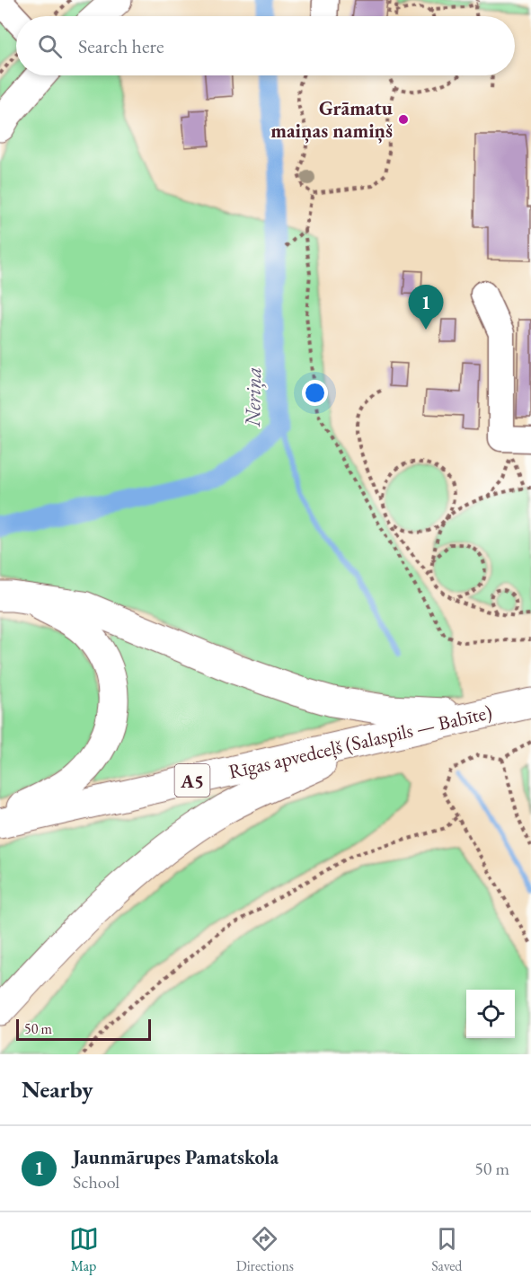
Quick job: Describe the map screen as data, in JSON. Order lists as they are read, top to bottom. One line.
{"streets":{"main road":["Rīgas apvedceļš (Salaspils — Babīte)","A5"]},"water":["Neriņa"],"places":["Grāmatu maiņas namiņš"],"scale_bar":"50 m","page":{"search":"Search here","pins":"1","scale":"50 m","heading":"Nearby","list":[{"mark":"1","name":"Jaunmārupes Pamatskola","note":"School","value":"50 m"}],"nav":["Map","Directions","Saved"]}}
